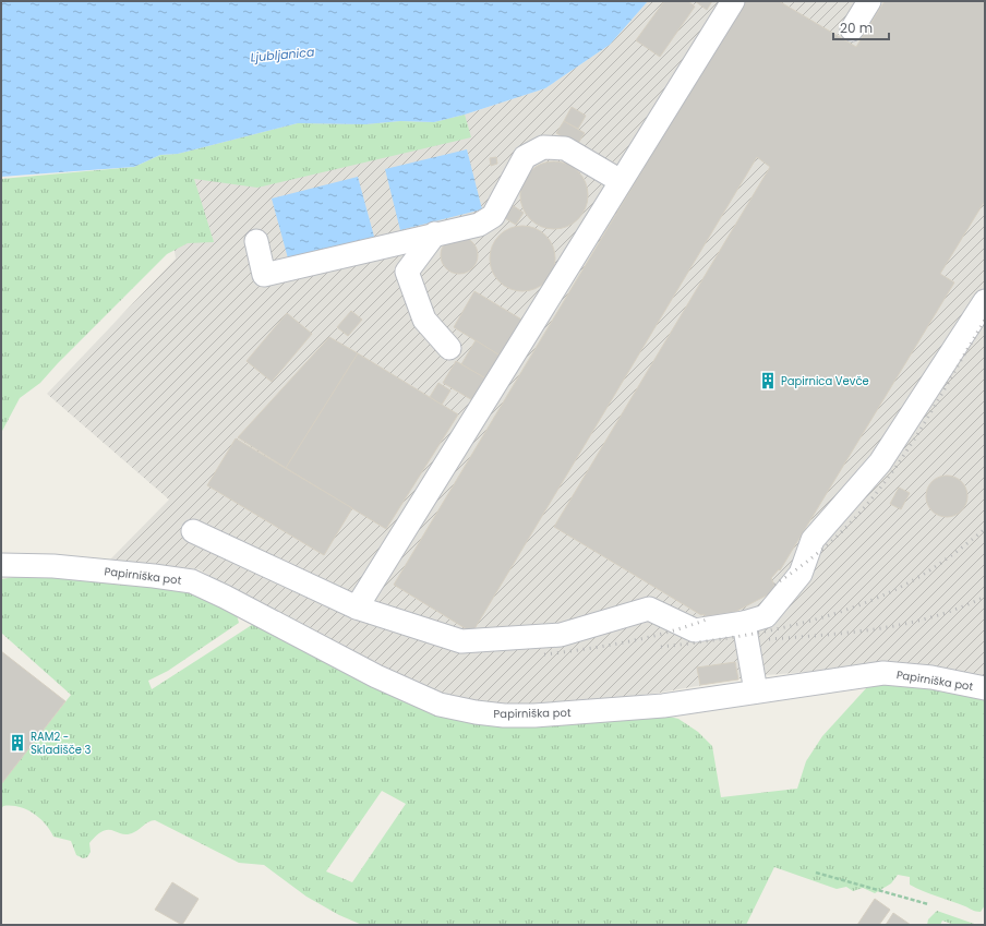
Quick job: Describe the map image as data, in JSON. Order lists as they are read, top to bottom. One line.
{"streets":{"street":["Papirniška pot"]},"water":["Ljubljanica"],"places":{"building":["Papirnica Vevče","RAM2 - Skladišče 3"]},"scale_bar":"20 m"}
